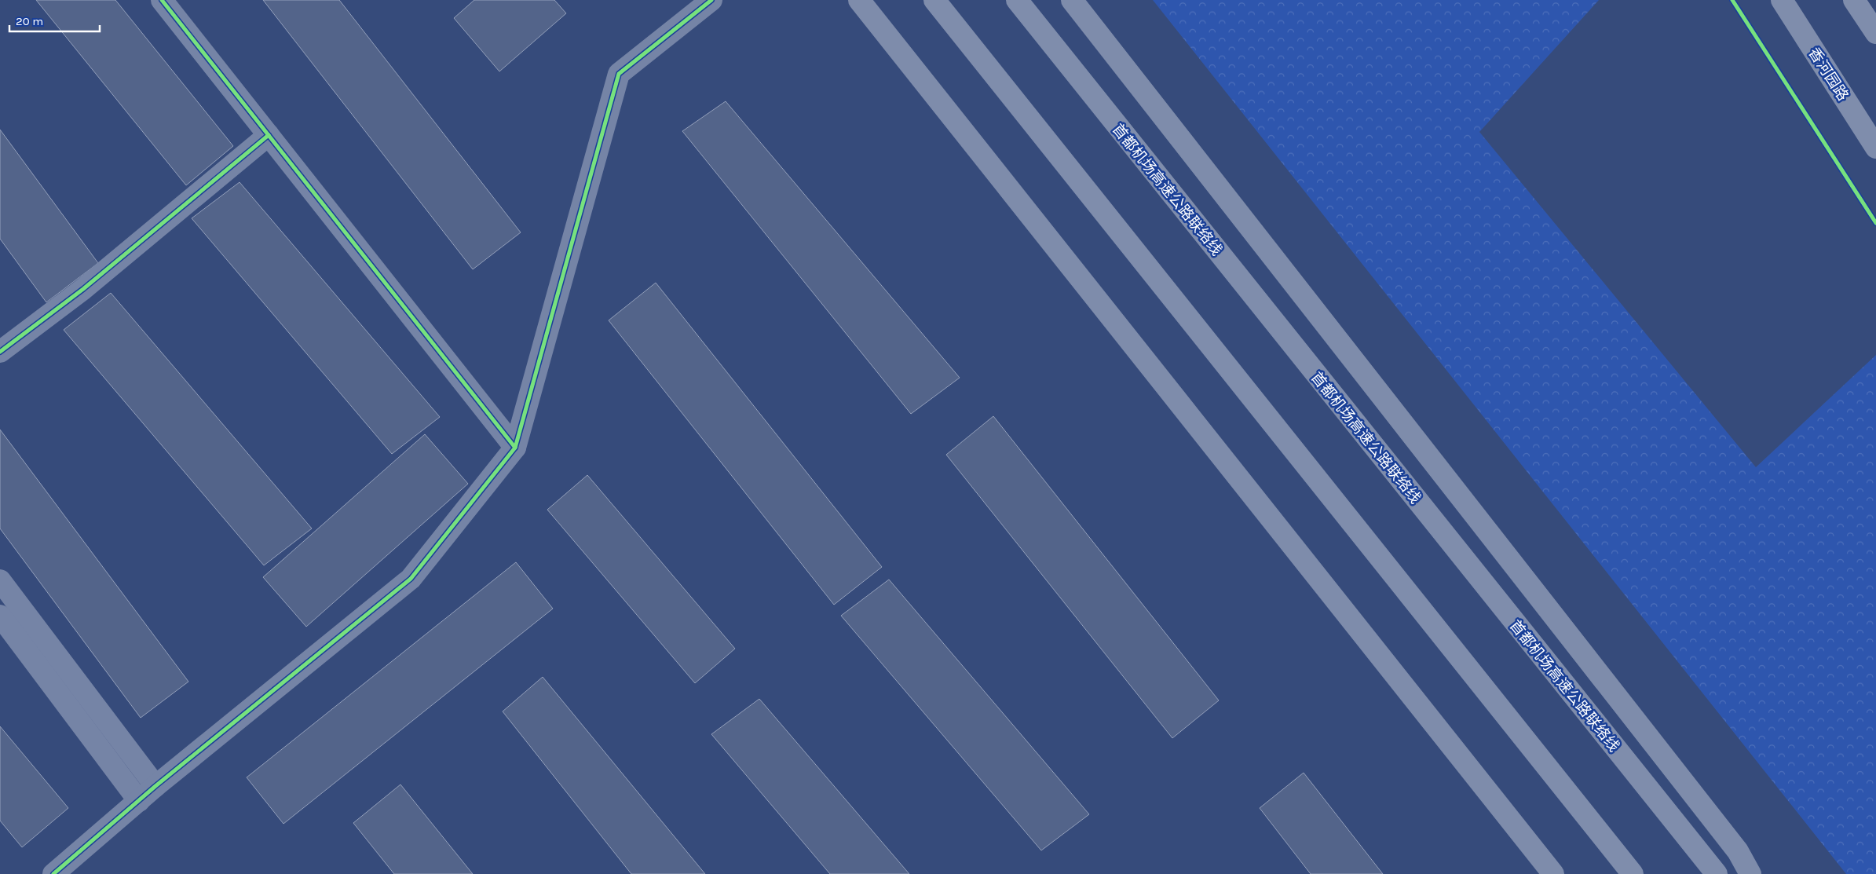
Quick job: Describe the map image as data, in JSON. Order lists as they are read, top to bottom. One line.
{"streets":{"highway":["香河园路","首都机场高速公路联络线"]},"scale_bar":"20 m"}
